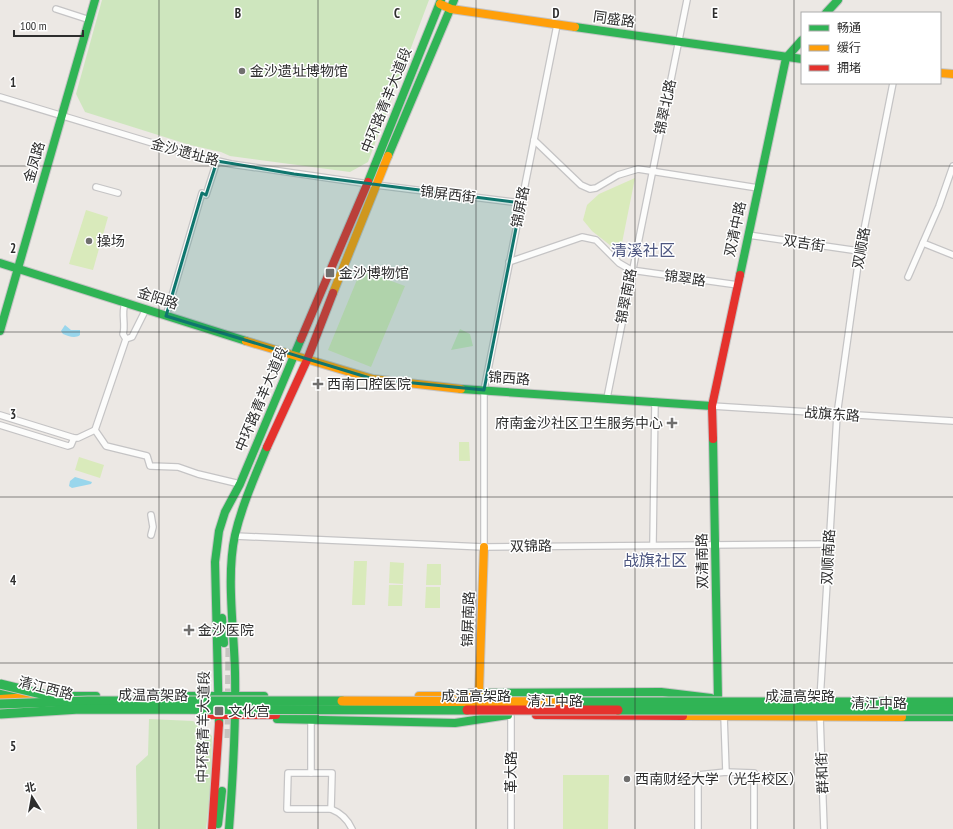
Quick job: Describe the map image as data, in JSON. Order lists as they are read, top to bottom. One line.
{"streets":{"main road":["同盛路","中环路青羊大道段","金凤路","双清中路","金阳路","锦西路","双清南路","锦屏南路","清江西路","成温高架路","清江中路"],"street":["锦翠北路","金沙遗址路","锦屏西街","锦屏路","双吉街","双顺路","锦翠路","锦翠南路","战旗东路","双锦路","双顺南路","革大路","群和街"]},"crossings":[["同盛路","中环路青羊大道段"],["同盛路","锦翠北路"],["同盛路","锦屏路"],["同盛路","双清中路"],["中环路青羊大道段","金沙遗址路"],["中环路青羊大道段","锦屏西街"],["中环路青羊大道段","金阳路"],["中环路青羊大道段","锦西路"],["中环路青羊大道段","双锦路"],["中环路青羊大道段","清江中路"],["锦翠北路","锦翠南路"],["金沙遗址路","金凤路"],["金沙遗址路","锦屏西街"],["金凤路","金阳路"],["锦屏西街","锦屏路"],["锦屏路","锦西路"],["锦屏路","双锦路"],["锦屏路","锦屏南路"],["双清中路","双吉街"],["双清中路","锦翠路"],["双清中路","锦西路"],["双清中路","战旗东路"],["双清中路","双清南路"],["双吉街","双顺路"],["双顺路","战旗东路"],["双顺路","双顺南路"],["锦翠路","锦翠南路"],["锦翠南路","锦西路"],["金阳路","锦西路"],["锦西路","战旗东路"],["锦西路","双清南路"],["战旗东路","双顺南路"],["战旗东路","双清南路"],["双锦路","双顺南路"],["双锦路","双清南路"],["双锦路","锦屏南路"],["双顺南路","清江中路"],["双清南路","清江中路"],["锦屏南路","清江中路"],["清江西路","清江中路"],["成温高架路","清江中路"],["成温高架路","革大路"],["清江中路","革大路"],["清江中路","群和街"]],"districts":["清溪社区","战旗社区"],"places":{"other":["金沙遗址博物馆","操场","西南财经大学（光华校区）"],"transit":["金沙博物馆","文化宫"],"health":["西南口腔医院","府南金沙社区卫生服务中心","金沙医院"]},"legend":["畅通","缓行","拥堵"],"scale_bar":"100 m","north":"top","grid":{"columns":["B","C","D","E"],"rows":["1","2","3","4","5"]}}
